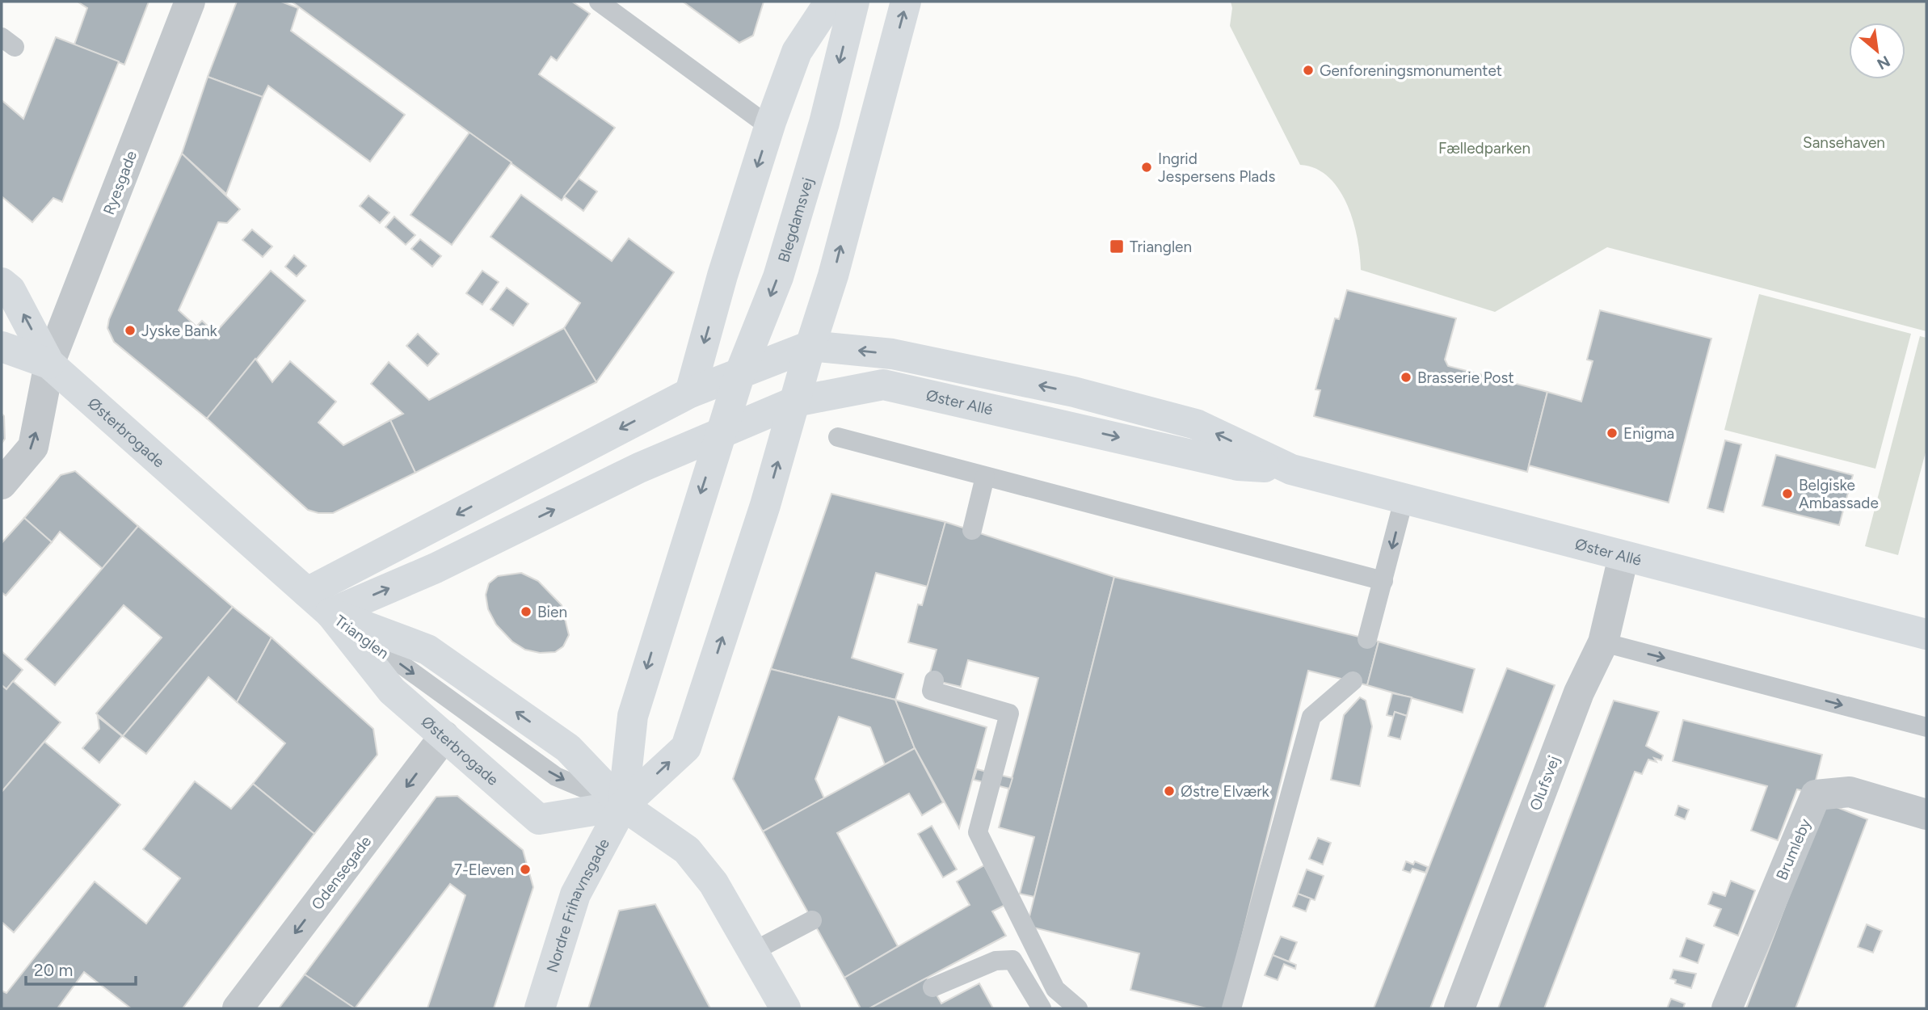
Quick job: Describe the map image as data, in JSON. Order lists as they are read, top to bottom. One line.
{"streets":{"street":["Ryesgade","Blegdamsvej","Øster Allé","Østerbrogade","Trianglen","Olufsvej","Brumleby","Odensegade","Nordre Frihavnsgade"]},"crossings":[["Ryesgade","Østerbrogade"],["Blegdamsvej","Øster Allé"],["Øster Allé","Trianglen"],["Øster Allé","Olufsvej"],["Østerbrogade","Trianglen"],["Østerbrogade","Odensegade"],["Østerbrogade","Nordre Frihavnsgade"]],"one_way":["Odensegade"],"parks":["Sansehaven","Fælledparken"],"places":{"other":["Genforeningsmonumentet","Ingrid Jespersens Plads","Jyske Bank","Brasserie Post","Enigma","Belgiske Ambassade","Bien","Østre Elværk","7-Eleven"],"transit":["Trianglen"]},"scale_bar":"20 m","north":"bottom right"}
